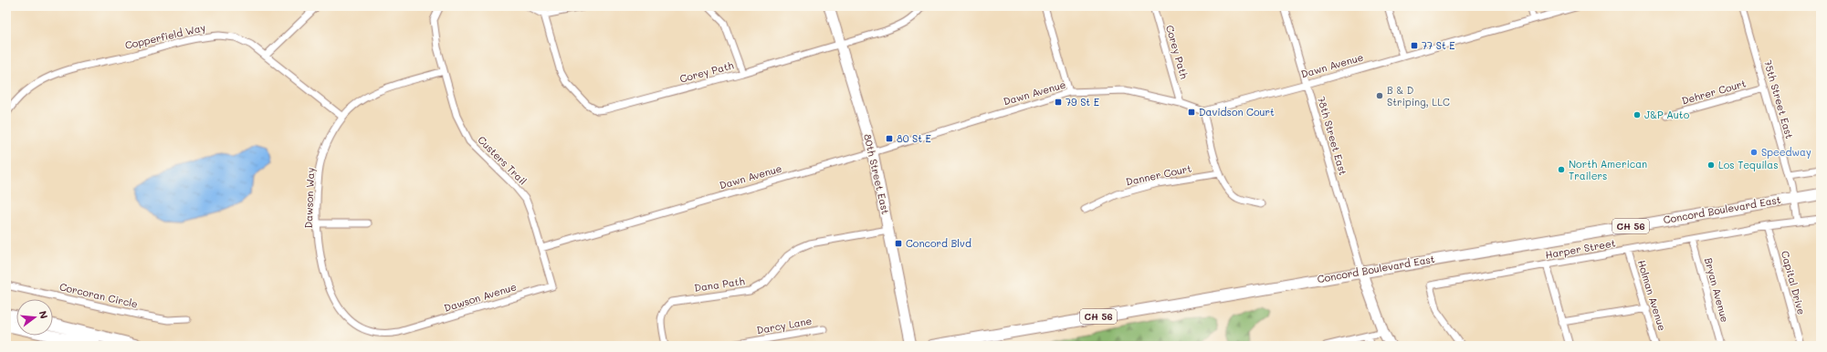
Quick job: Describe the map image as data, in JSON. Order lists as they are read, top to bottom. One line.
{"streets":{"main road":["Concord Boulevard East","CH 56"],"street":["Copperfield Way","Corey Path","Dawn Avenue","Dehrer Court","75th Street East","78th Street East","Custers Trail","80th Street East","Danner Court","Dawson Way","Harper Street","Capital Drive","Dana Path","Bryan Avenue","Corcoran Circle","Holman Avenue","Dawson Avenue","Darcy Lane"]},"crossings":[["Copperfield Way","Dawson Way"],["Corey Path","Dawn Avenue"],["Corey Path","80th Street East"],["Dawn Avenue","78th Street East"],["Dawn Avenue","Custers Trail"],["Dawn Avenue","80th Street East"],["Dehrer Court","75th Street East"],["75th Street East","Concord Boulevard East"],["75th Street East","Harper Street"],["78th Street East","Concord Boulevard East"],["Custers Trail","Dawson Way"],["Custers Trail","Dawson Avenue"],["80th Street East","Dana Path"],["Dawson Way","Dawson Avenue"],["Harper Street","Capital Drive"],["Harper Street","Bryan Avenue"],["Harper Street","Holman Avenue"]],"places":{"transit":["77 St E","79 St E","Davidson Court","80 St E","Concord Blvd"],"other":["B & D Striping, LLC","J&P Auto","Speedway","Los Tequilas","North American Trailers"]},"north":"right"}
